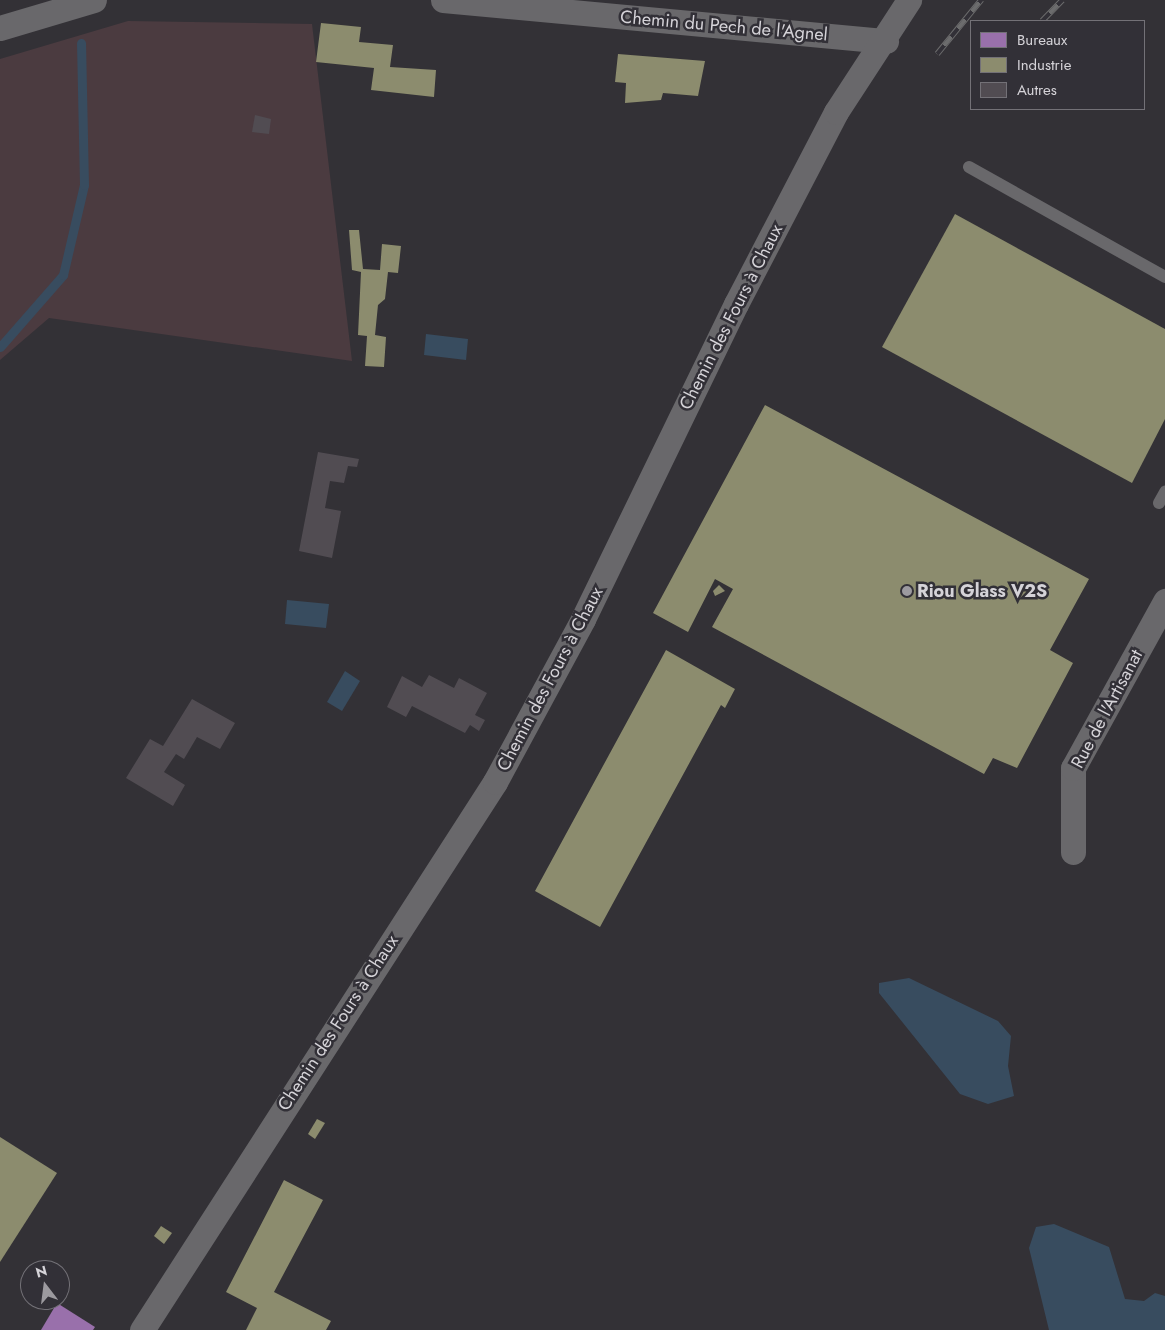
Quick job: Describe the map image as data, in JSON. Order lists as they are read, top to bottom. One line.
{"streets":{"street":["Chemin du Pech de l'Agnel","Chemin des Fours à Chaux","Rue de l'Artisanat"]},"crossings":[["Chemin du Pech de l'Agnel","Chemin des Fours à Chaux"]],"places":["Riou Glass V2S"],"legend":["Bureaux","Industrie","Autres"],"north":"top"}
